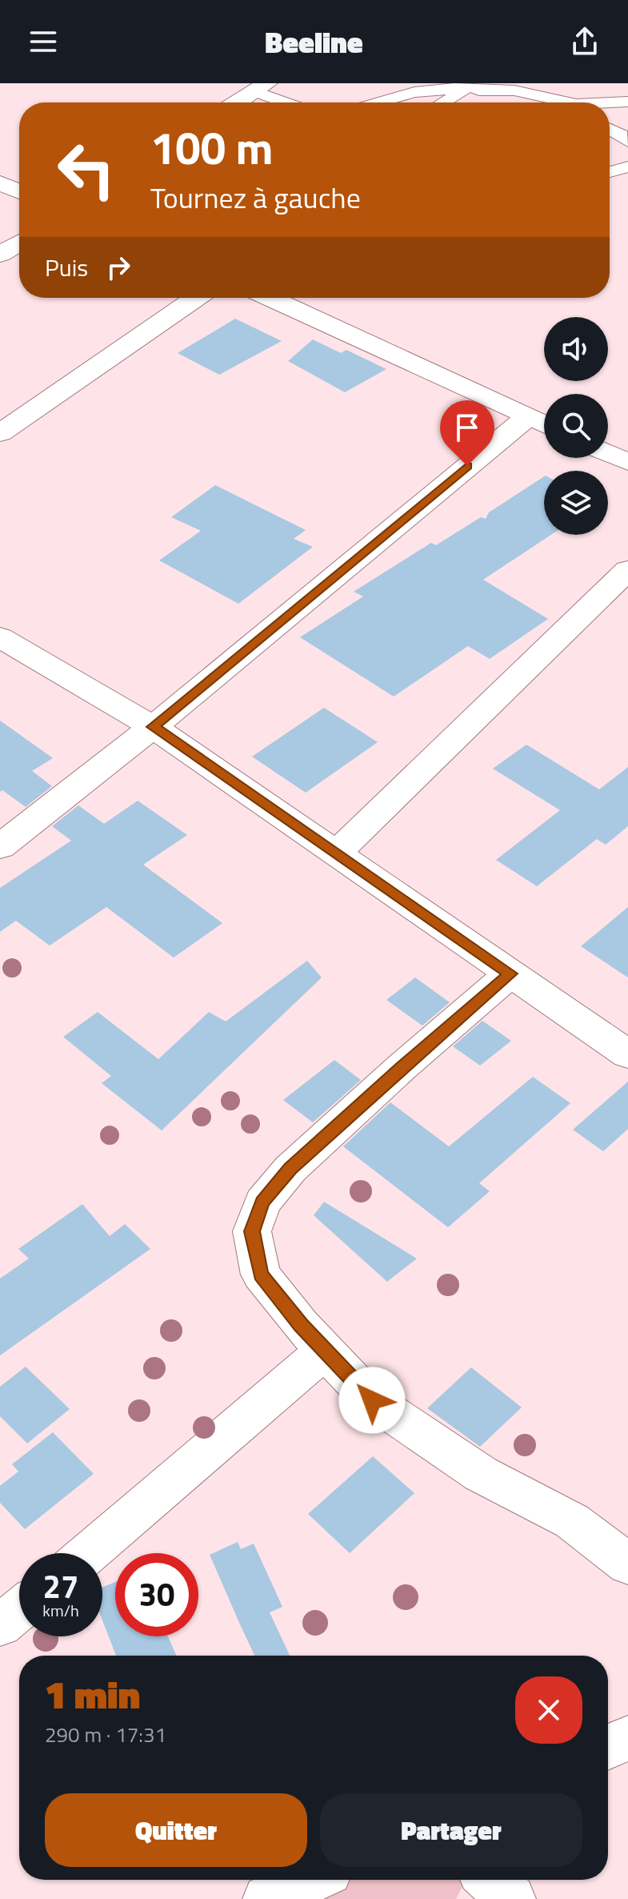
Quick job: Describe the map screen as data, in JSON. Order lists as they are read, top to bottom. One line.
{"page":{"header":"Beeline","turn":["100 m","Tournez à gauche"],"then":"Puis","speed":"27 km/h","limit":"30","heading":["1 min","290 m · 17:31"],"buttons":["Quitter","Partager"]}}
